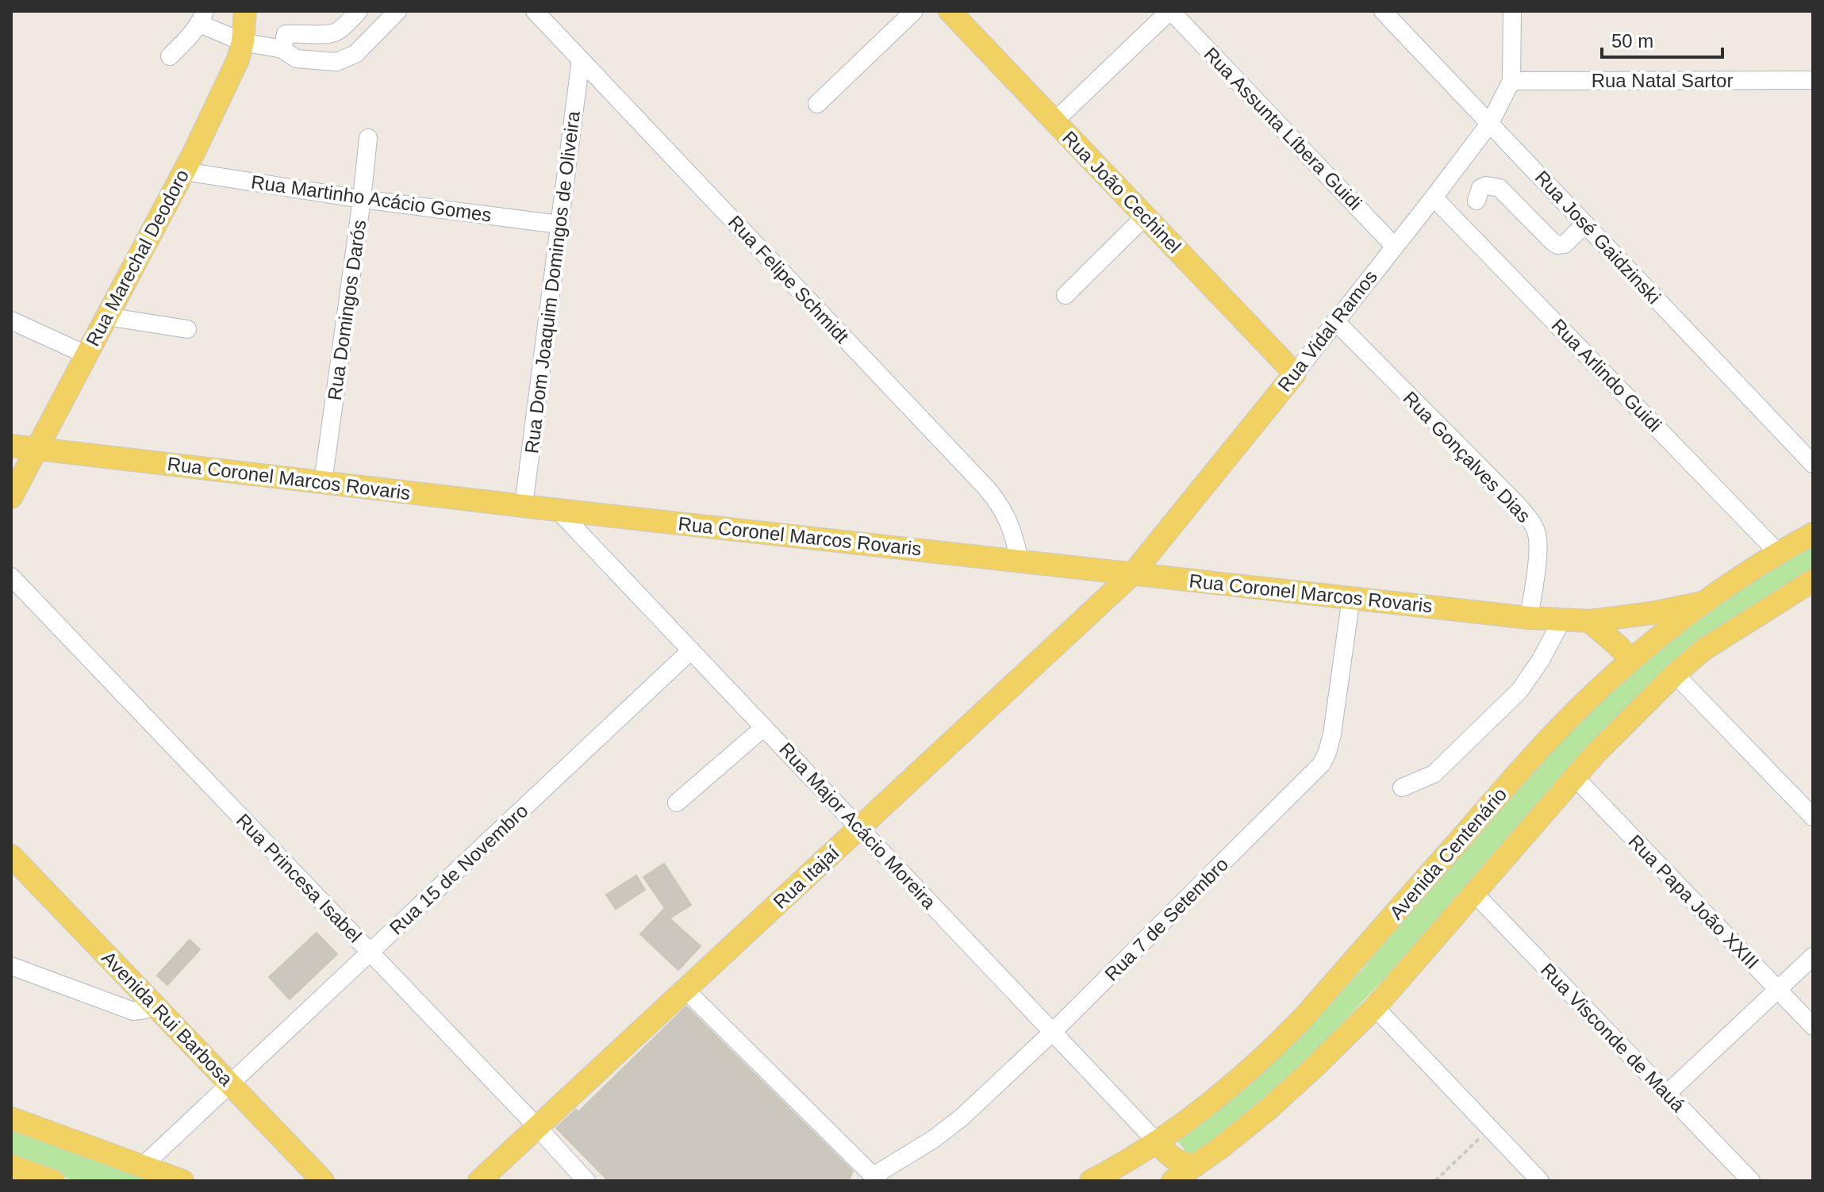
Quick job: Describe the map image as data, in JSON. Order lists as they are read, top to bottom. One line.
{"streets":{"main road":["Rua João Cechinel","Rua Marechal Deodoro","Rua Vidal Ramos","Rua Coronel Marcos Rovaris","Avenida Centenário","Rua Itajaí","Avenida Rui Barbosa"],"street":["Rua Natal Sartor","Rua Assunta Líbera Guidi","Rua Martinho Acácio Gomes","Rua José Gaidzinski","Rua Felipe Schmidt","Rua Dom Joaquim Domingos de Oliveira","Rua Domingos Darós","Rua Arlindo Guidi","Rua Gonçalves Dias","Rua Major Acácio Moreira","Rua 15 de Novembro","Rua Princesa Isabel","Rua Papa João XXIII","Rua 7 de Setembro","Rua Visconde de Mauá"]},"crossings":[["Rua Natal Sartor","Rua Vidal Ramos"],["Rua Assunta Líbera Guidi","Rua Vidal Ramos"],["Rua João Cechinel","Rua Vidal Ramos"],["Rua Martinho Acácio Gomes","Rua Marechal Deodoro"],["Rua Martinho Acácio Gomes","Rua Dom Joaquim Domingos de Oliveira"],["Rua Martinho Acácio Gomes","Rua Domingos Darós"],["Rua José Gaidzinski","Rua Vidal Ramos"],["Rua Marechal Deodoro","Rua Coronel Marcos Rovaris"],["Rua Felipe Schmidt","Rua Dom Joaquim Domingos de Oliveira"],["Rua Felipe Schmidt","Rua Coronel Marcos Rovaris"],["Rua Dom Joaquim Domingos de Oliveira","Rua Coronel Marcos Rovaris"],["Rua Domingos Darós","Rua Coronel Marcos Rovaris"],["Rua Vidal Ramos","Rua Arlindo Guidi"],["Rua Vidal Ramos","Rua Gonçalves Dias"],["Rua Vidal Ramos","Rua Coronel Marcos Rovaris"],["Rua Vidal Ramos","Rua Itajaí"],["Rua Arlindo Guidi","Avenida Centenário"],["Rua Gonçalves Dias","Rua Coronel Marcos Rovaris"],["Rua Coronel Marcos Rovaris","Rua Major Acácio Moreira"],["Rua Coronel Marcos Rovaris","Avenida Centenário"],["Rua Coronel Marcos Rovaris","Rua Itajaí"],["Rua Coronel Marcos Rovaris","Rua 7 de Setembro"],["Rua Major Acácio Moreira","Avenida Centenário"],["Rua Major Acácio Moreira","Rua 15 de Novembro"],["Rua Major Acácio Moreira","Rua Itajaí"],["Rua Major Acácio Moreira","Rua 7 de Setembro"],["Rua 15 de Novembro","Rua Princesa Isabel"],["Rua 15 de Novembro","Avenida Rui Barbosa"],["Rua Itajaí","Rua Princesa Isabel"]],"scale_bar":"50 m"}
